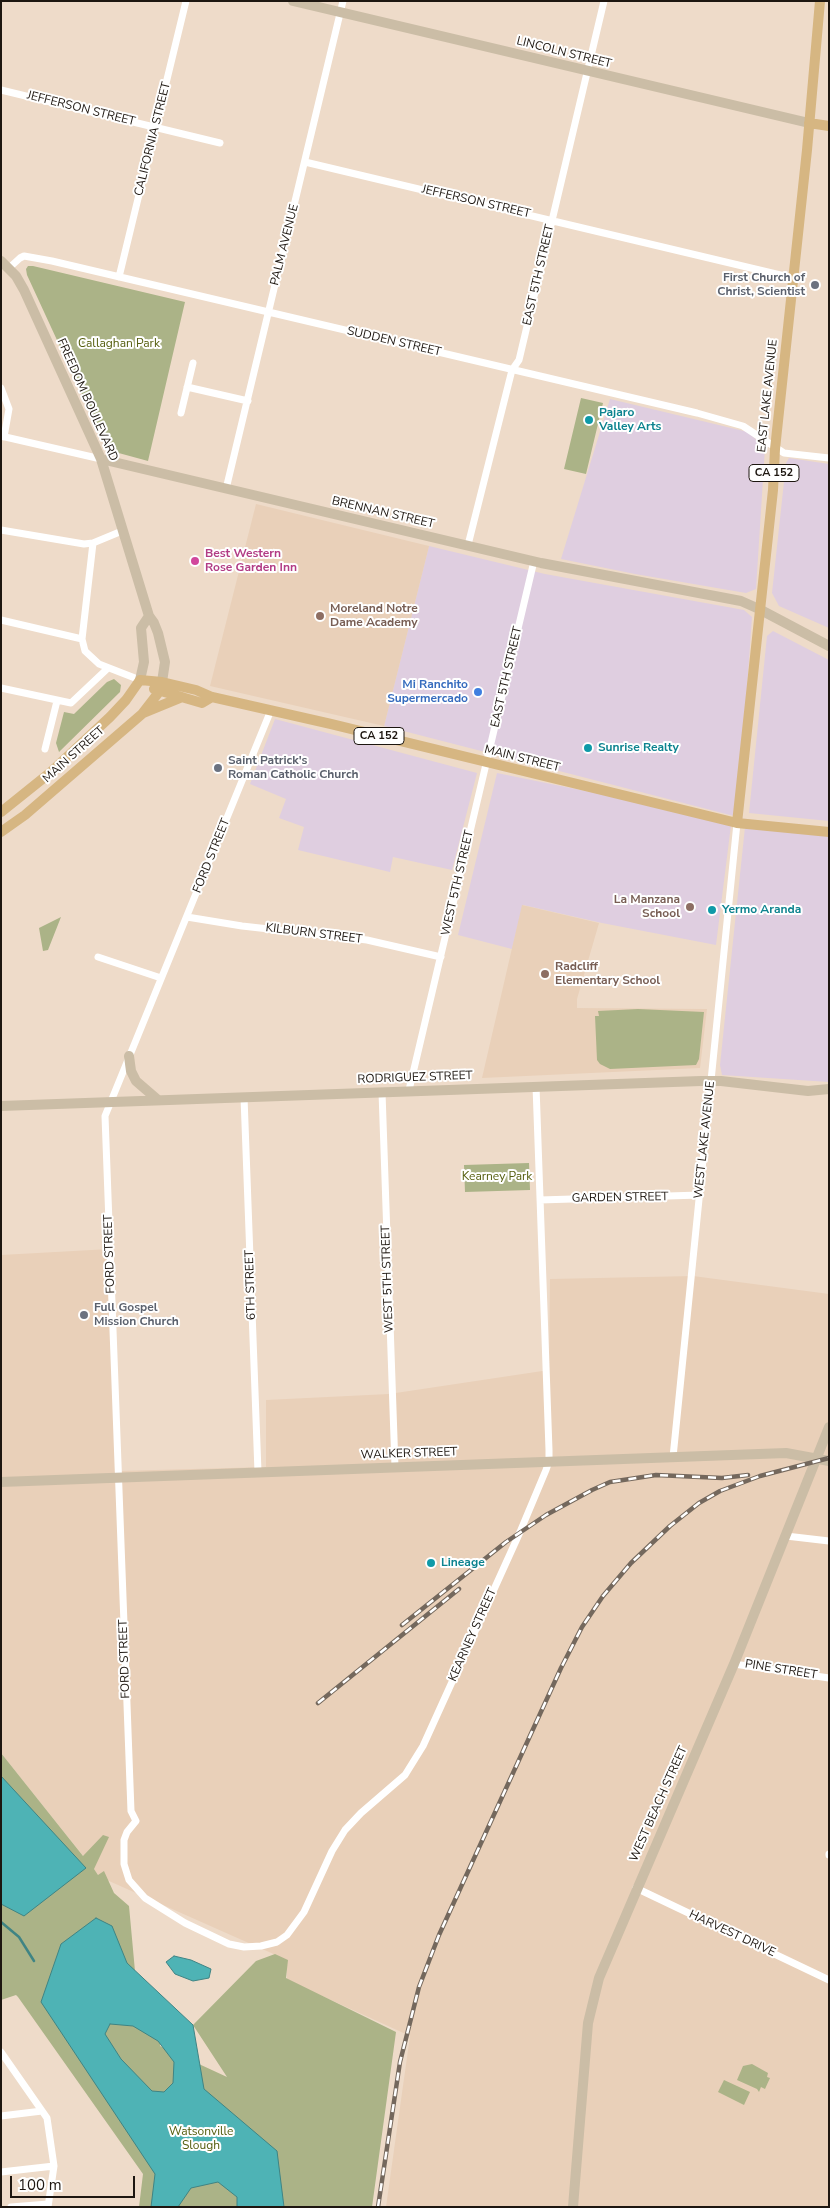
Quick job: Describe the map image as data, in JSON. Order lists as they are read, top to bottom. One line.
{"streets":{"main road":["LINCOLN STREET","EAST LAKE AVENUE","FREEDOM BOULEVARD","CA 152","BRENNAN STREET","MAIN STREET","RODRIGUEZ STREET","WALKER STREET","WEST BEACH STREET"],"street":["JEFFERSON STREET","CALIFORNIA STREET","PALM AVENUE","EAST 5TH STREET","SUDDEN STREET","FORD STREET","WEST 5TH STREET","KILBURN STREET","WEST LAKE AVENUE","GARDEN STREET","6TH STREET","KEARNEY STREET","PINE STREET","HARVEST DRIVE"]},"crossings":[["LINCOLN STREET","PALM AVENUE"],["LINCOLN STREET","EAST 5TH STREET"],["LINCOLN STREET","EAST LAKE AVENUE"],["JEFFERSON STREET","CALIFORNIA STREET"],["JEFFERSON STREET","PALM AVENUE"],["JEFFERSON STREET","EAST 5TH STREET"],["JEFFERSON STREET","EAST LAKE AVENUE"],["CALIFORNIA STREET","SUDDEN STREET"],["PALM AVENUE","SUDDEN STREET"],["PALM AVENUE","BRENNAN STREET"],["EAST 5TH STREET","SUDDEN STREET"],["EAST 5TH STREET","BRENNAN STREET"],["EAST 5TH STREET","MAIN STREET"],["EAST 5TH STREET","WEST 5TH STREET"],["SUDDEN STREET","EAST LAKE AVENUE"],["SUDDEN STREET","FREEDOM BOULEVARD"],["EAST LAKE AVENUE","BRENNAN STREET"],["EAST LAKE AVENUE","MAIN STREET"],["EAST LAKE AVENUE","WEST LAKE AVENUE"],["FREEDOM BOULEVARD","BRENNAN STREET"],["FREEDOM BOULEVARD","MAIN STREET"],["MAIN STREET","FORD STREET"],["MAIN STREET","WEST 5TH STREET"],["MAIN STREET","WEST LAKE AVENUE"],["FORD STREET","KILBURN STREET"],["FORD STREET","RODRIGUEZ STREET"],["FORD STREET","WALKER STREET"],["FORD STREET","KEARNEY STREET"],["WEST 5TH STREET","KILBURN STREET"],["WEST 5TH STREET","RODRIGUEZ STREET"],["WEST 5TH STREET","WALKER STREET"],["RODRIGUEZ STREET","WEST LAKE AVENUE"],["RODRIGUEZ STREET","6TH STREET"],["RODRIGUEZ STREET","KEARNEY STREET"],["WEST LAKE AVENUE","GARDEN STREET"],["WEST LAKE AVENUE","WALKER STREET"],["GARDEN STREET","KEARNEY STREET"],["6TH STREET","WALKER STREET"],["WALKER STREET","KEARNEY STREET"],["WALKER STREET","WEST BEACH STREET"],["PINE STREET","WEST BEACH STREET"],["WEST BEACH STREET","HARVEST DRIVE"]],"parks":["Callaghan Park","Kearney Park","Watsonville Slough"],"places":["First Church of Christ, Scientist","Pajaro Valley Arts","Best Western Rose Garden Inn","Moreland Notre Dame Academy","Mi Ranchito Supermercado","Sunrise Realty","Saint Patrick's Roman Catholic Church","La Manzana School","Yermo Aranda","Radcliff Elementary School","Full Gospel Mission Church","Lineage"],"scale_bar":"100 m"}
